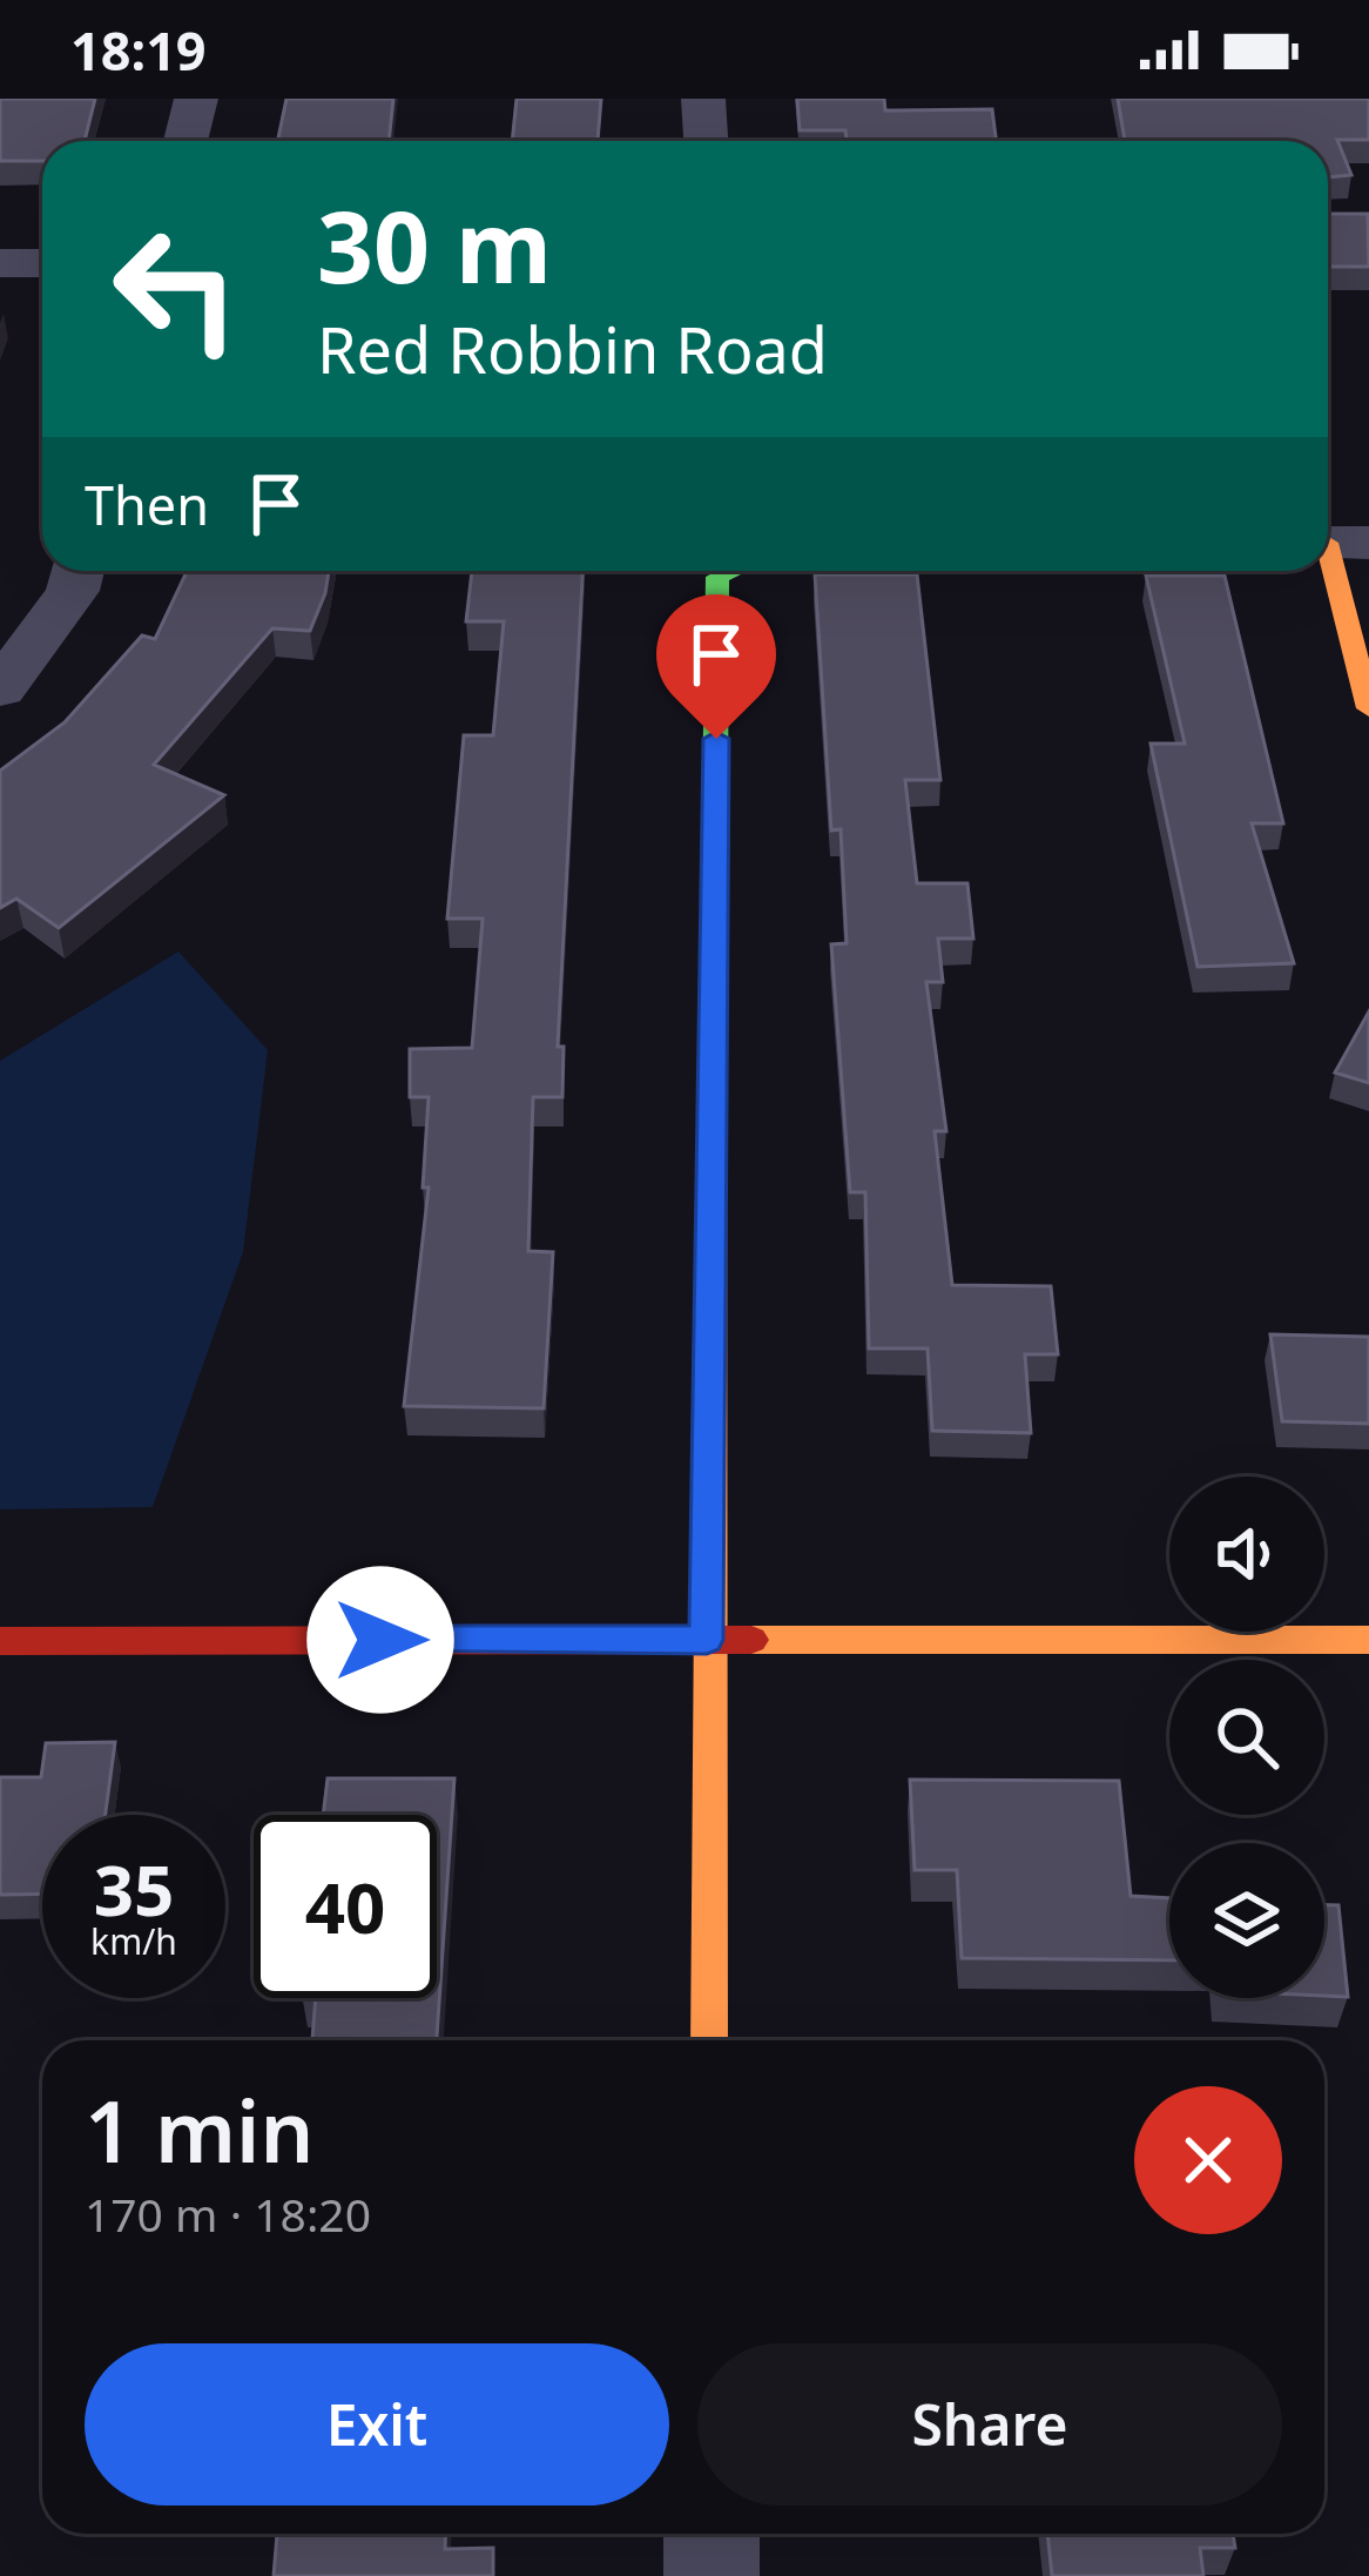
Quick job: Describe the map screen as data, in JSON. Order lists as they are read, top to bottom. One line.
{"page":{"status":"18:19","turn":["30 m","Red Robbin Road"],"then":"Then","speed":"35 km/h","limit":"40","heading":["1 min","170 m · 18:20"],"buttons":["Exit","Share"]}}
